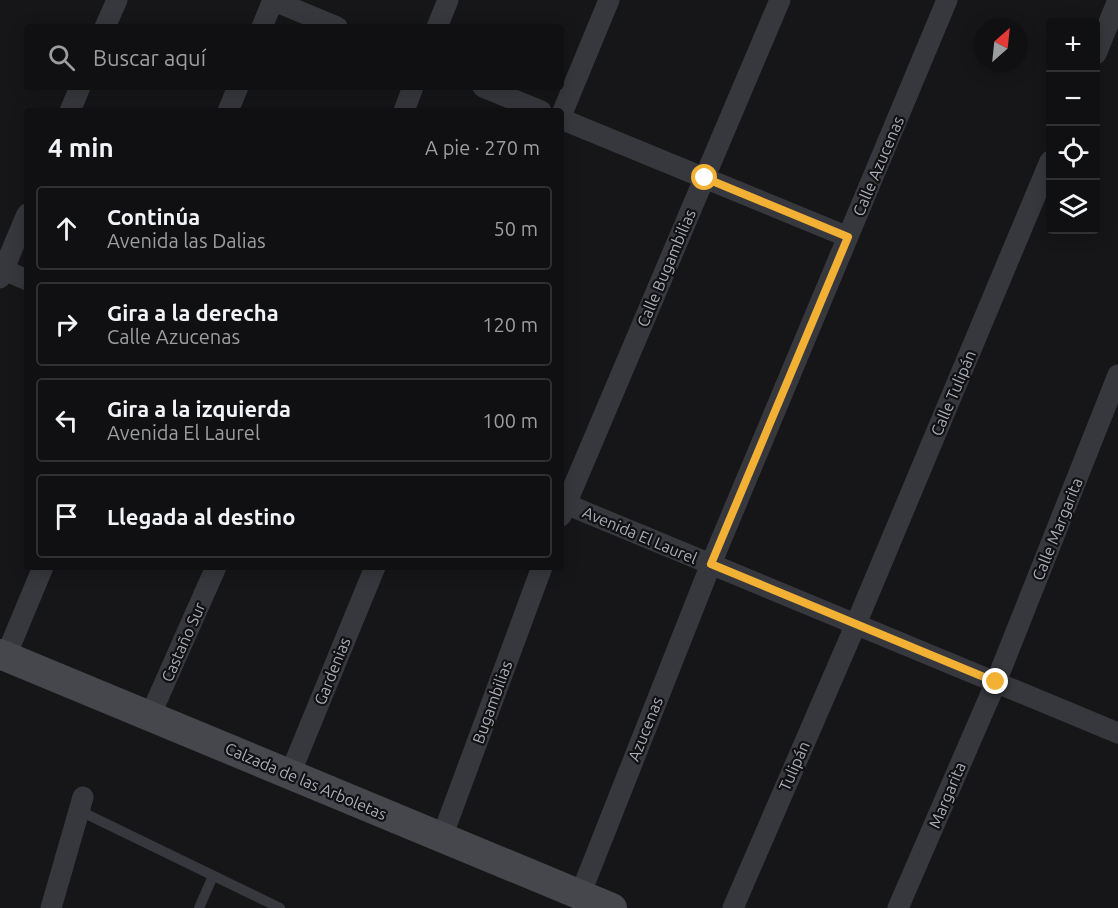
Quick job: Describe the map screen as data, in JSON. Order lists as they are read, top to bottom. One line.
{"streets":{"street":["Calle Azucenas","Calle Bugambilias","Calle Tulipán","Calle Margarita","Avenida El Laurel","Castaño Sur","Gardenias","Bugambilias","Azucenas","Tulipán","Calzada de las Arboletas","Margarita"]},"crossings":[["Calle Azucenas","Avenida El Laurel"],["Calle Azucenas","Azucenas"],["Calle Tulipán","Avenida El Laurel"],["Calle Tulipán","Tulipán"],["Calle Margarita","Avenida El Laurel"],["Calle Margarita","Margarita"],["Avenida El Laurel","Azucenas"],["Avenida El Laurel","Tulipán"],["Avenida El Laurel","Margarita"],["Castaño Sur","Calzada de las Arboletas"],["Gardenias","Calzada de las Arboletas"],["Bugambilias","Calzada de las Arboletas"],["Azucenas","Calzada de las Arboletas"]],"north":"top right","page":{"map_buttons":["+","−"],"search":"Buscar aquí","heading":["4 min","A pie · 270 m"],"list":[["Continúa","Avenida las Dalias","50 m"],["Gira a la derecha","Calle Azucenas","120 m"],["Gira a la izquierda","Avenida El Laurel","100 m"],"Llegada al destino"]}}
